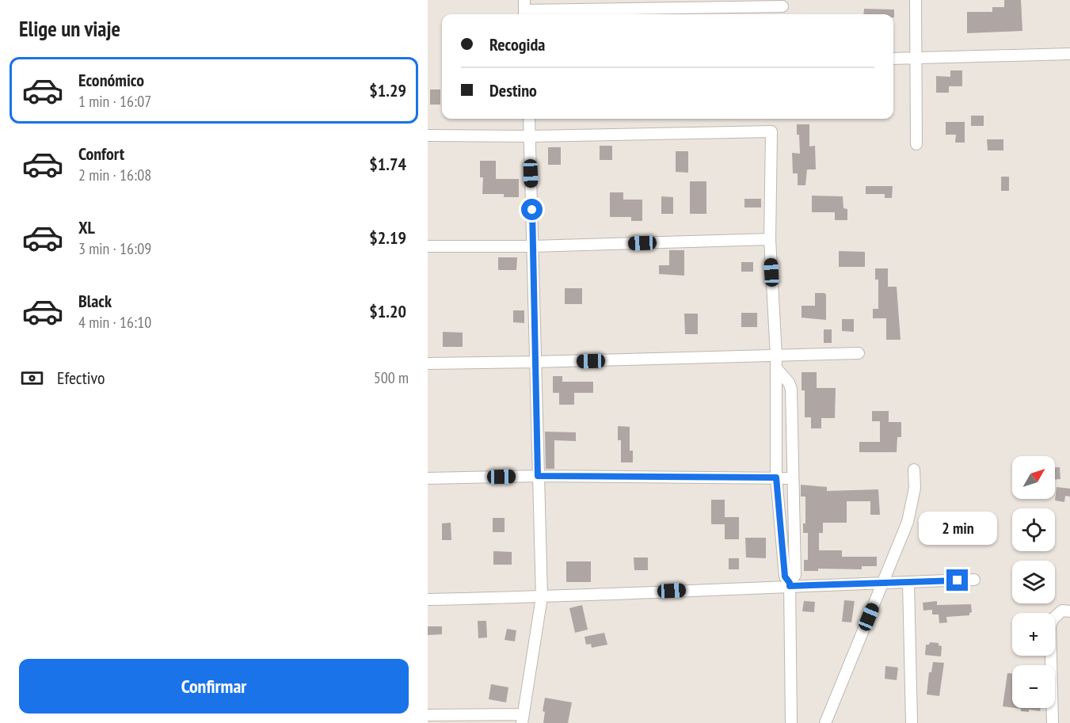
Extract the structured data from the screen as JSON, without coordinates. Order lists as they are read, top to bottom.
{
  "north": "top right",
  "page": {
    "heading": "Elige un viaje",
    "banner": ["Recogida", "Destino"],
    "list": [
      {
        "name": "Económico",
        "note": "1 min · 16:07",
        "value": "$1.29"
      },
      {
        "name": "Confort",
        "note": "2 min · 16:08",
        "value": "$1.74"
      },
      {
        "name": "XL",
        "note": "3 min · 16:09",
        "value": "$2.19"
      },
      {
        "name": "Black",
        "note": "4 min · 16:10",
        "value": "$1.20"
      }
    ],
    "pay": ["Efectivo", "500 m"],
    "map_buttons": ["+", "−"],
    "bubble": "2 min",
    "buttons": "Confirmar"
  }
}
